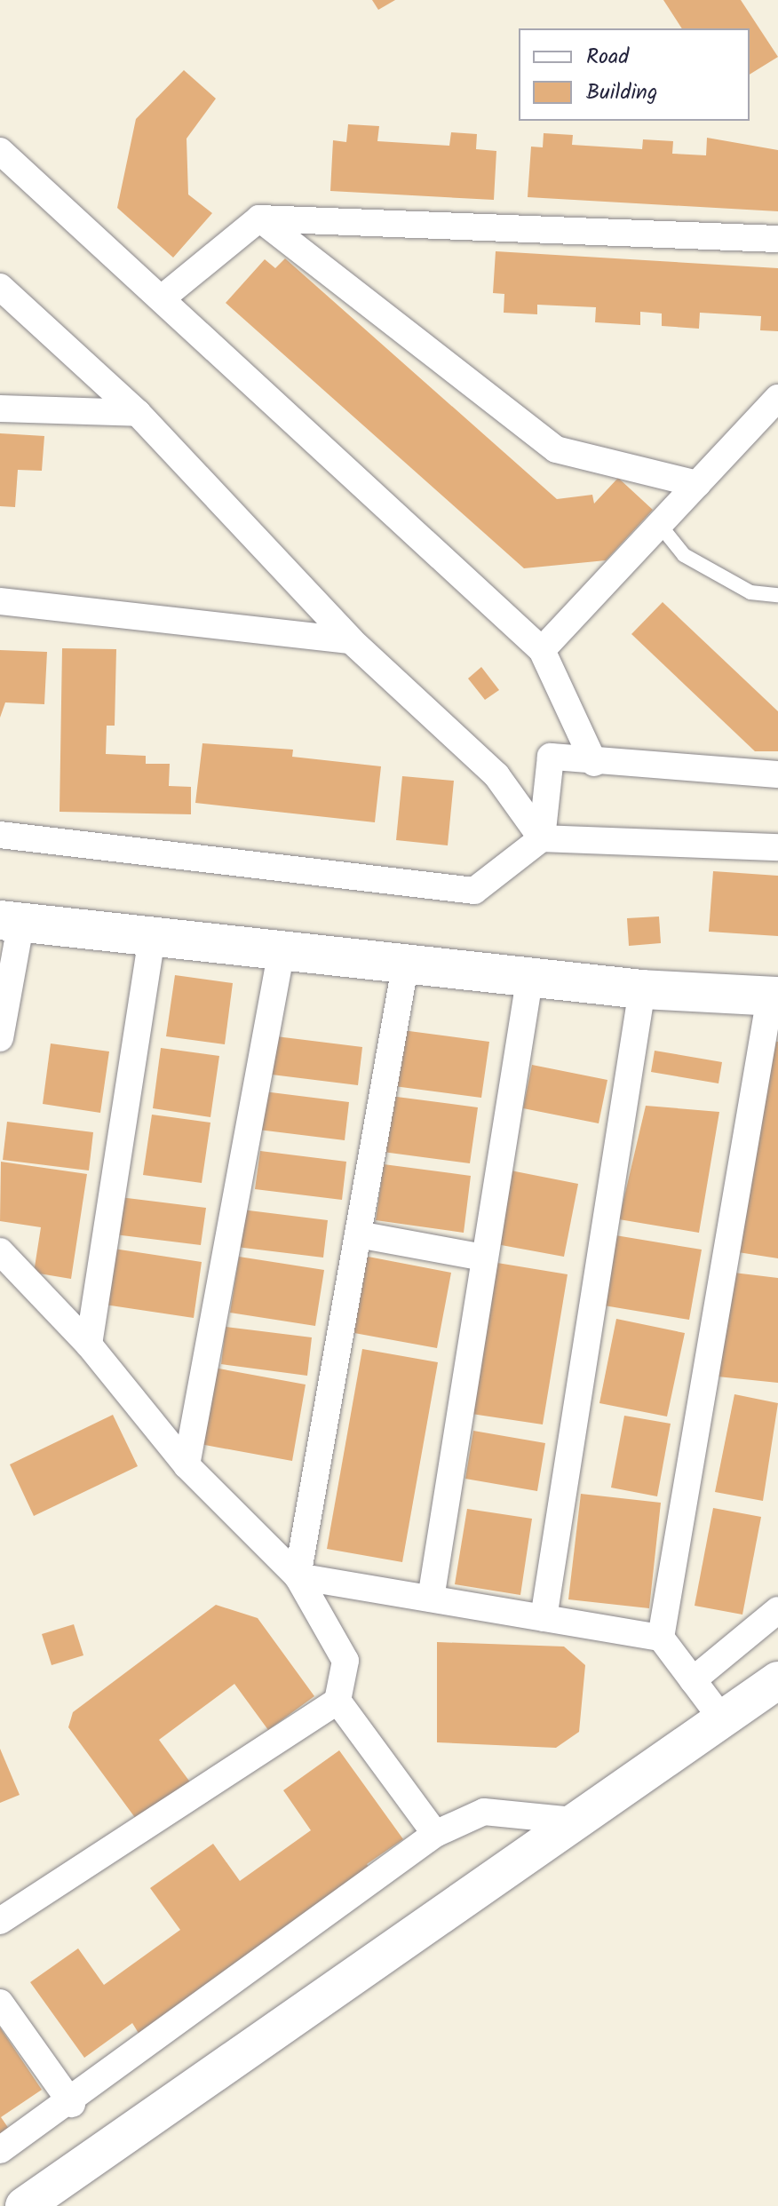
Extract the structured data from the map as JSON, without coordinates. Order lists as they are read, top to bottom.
{
  "legend": ["Road", "Building"]
}
